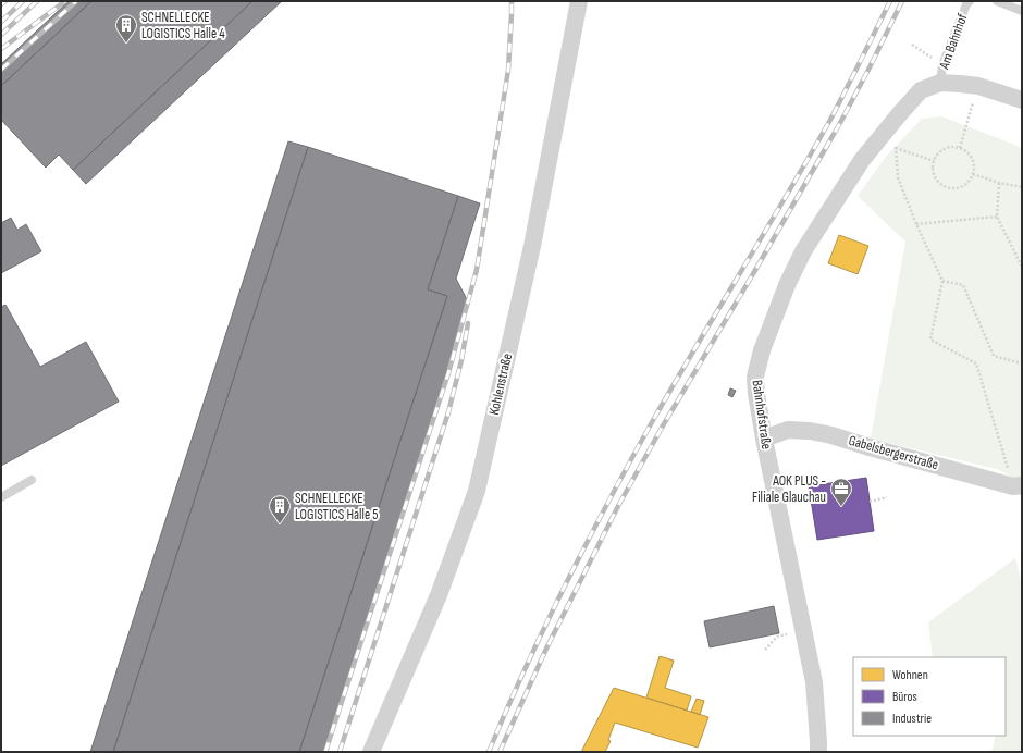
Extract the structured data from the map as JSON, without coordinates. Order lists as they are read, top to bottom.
{
  "streets": {
    "street": ["Kohlenstraße", "Bahnhofstraße", "Gabelsbergerstraße"],
    "lane": ["Am Bahnhof"]
  },
  "crossings": [
    ["Am Bahnhof", "Bahnhofstraße"],
    ["Bahnhofstraße", "Gabelsbergerstraße"]
  ],
  "places": {
    "building": ["SCHNELLECKE LOGISTICS Halle 4", "SCHNELLECKE LOGISTICS Halle 5"],
    "office": ["AOK PLUS - Filiale Glauchau"]
  },
  "legend": ["Wohnen", "Büros", "Industrie"]
}
